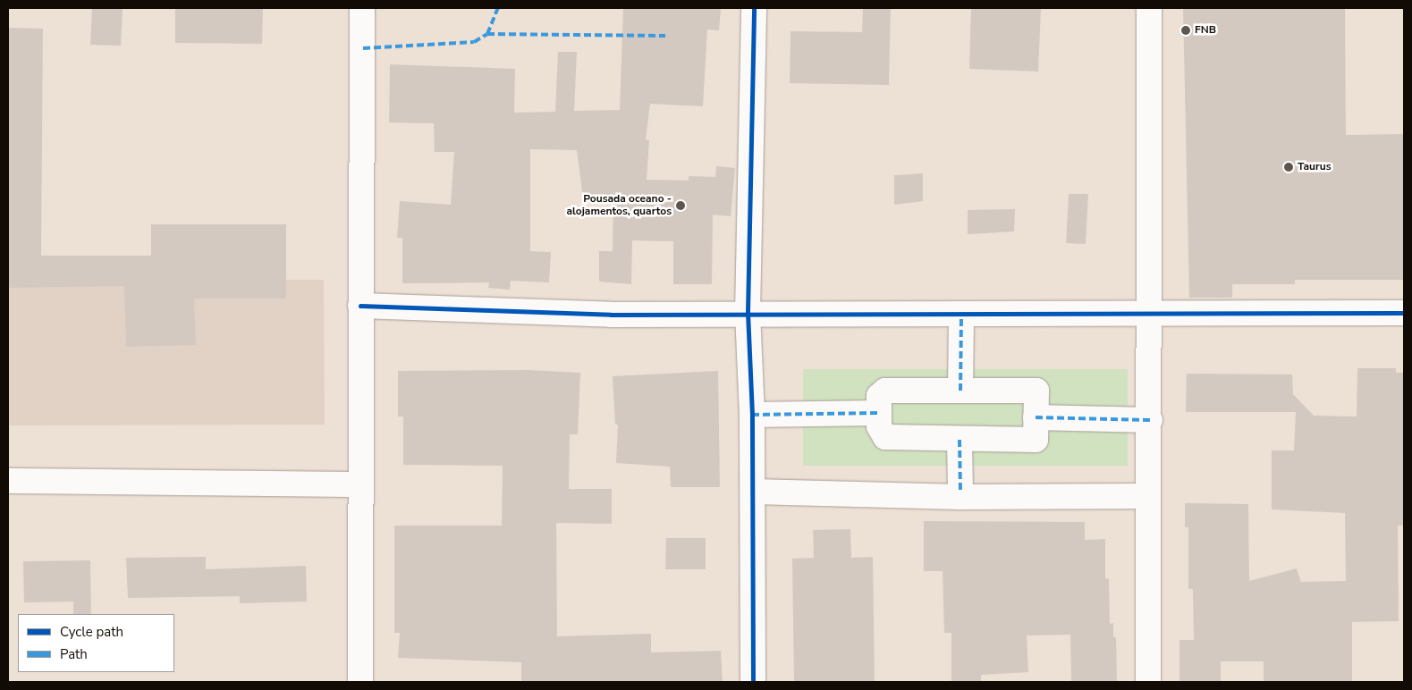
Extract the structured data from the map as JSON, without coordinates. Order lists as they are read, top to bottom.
{
  "places": ["FNB", "Taurus", "Pousada oceano - alojamentos, quartos"],
  "legend": ["Cycle path", "Path"]
}
